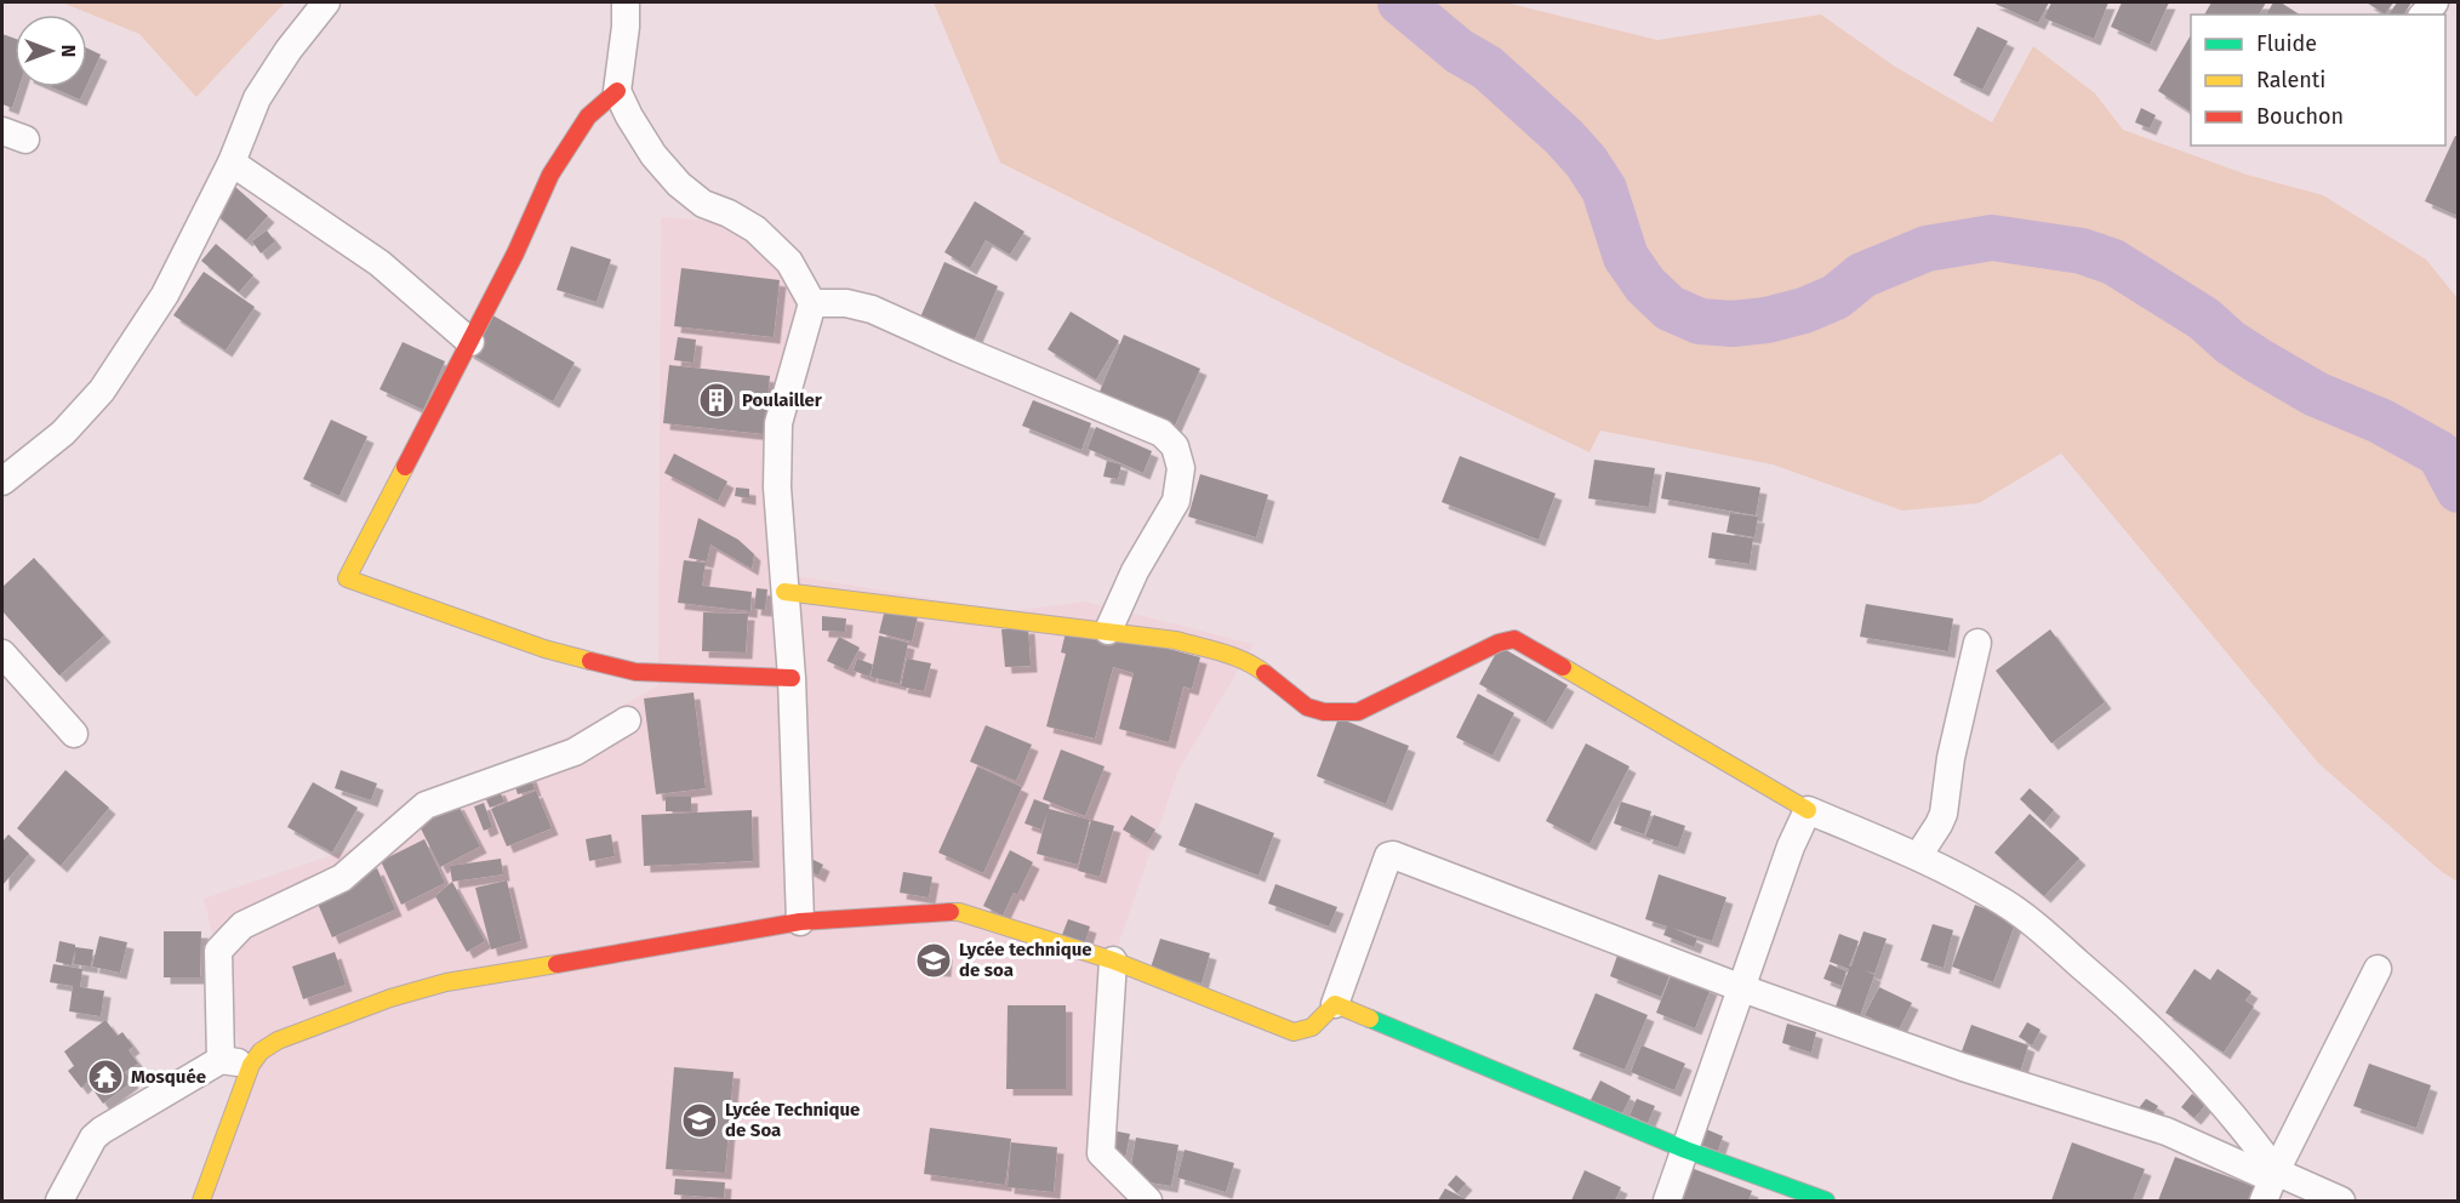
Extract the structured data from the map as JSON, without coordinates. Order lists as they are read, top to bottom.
{
  "places": {
    "building": ["Poulailler"],
    "school or university": ["Lycée technique de soa", "Lycée Technique de Soa"],
    "temple": ["Mosquée"]
  },
  "legend": ["Fluide", "Ralenti", "Bouchon"],
  "north": "right"
}
